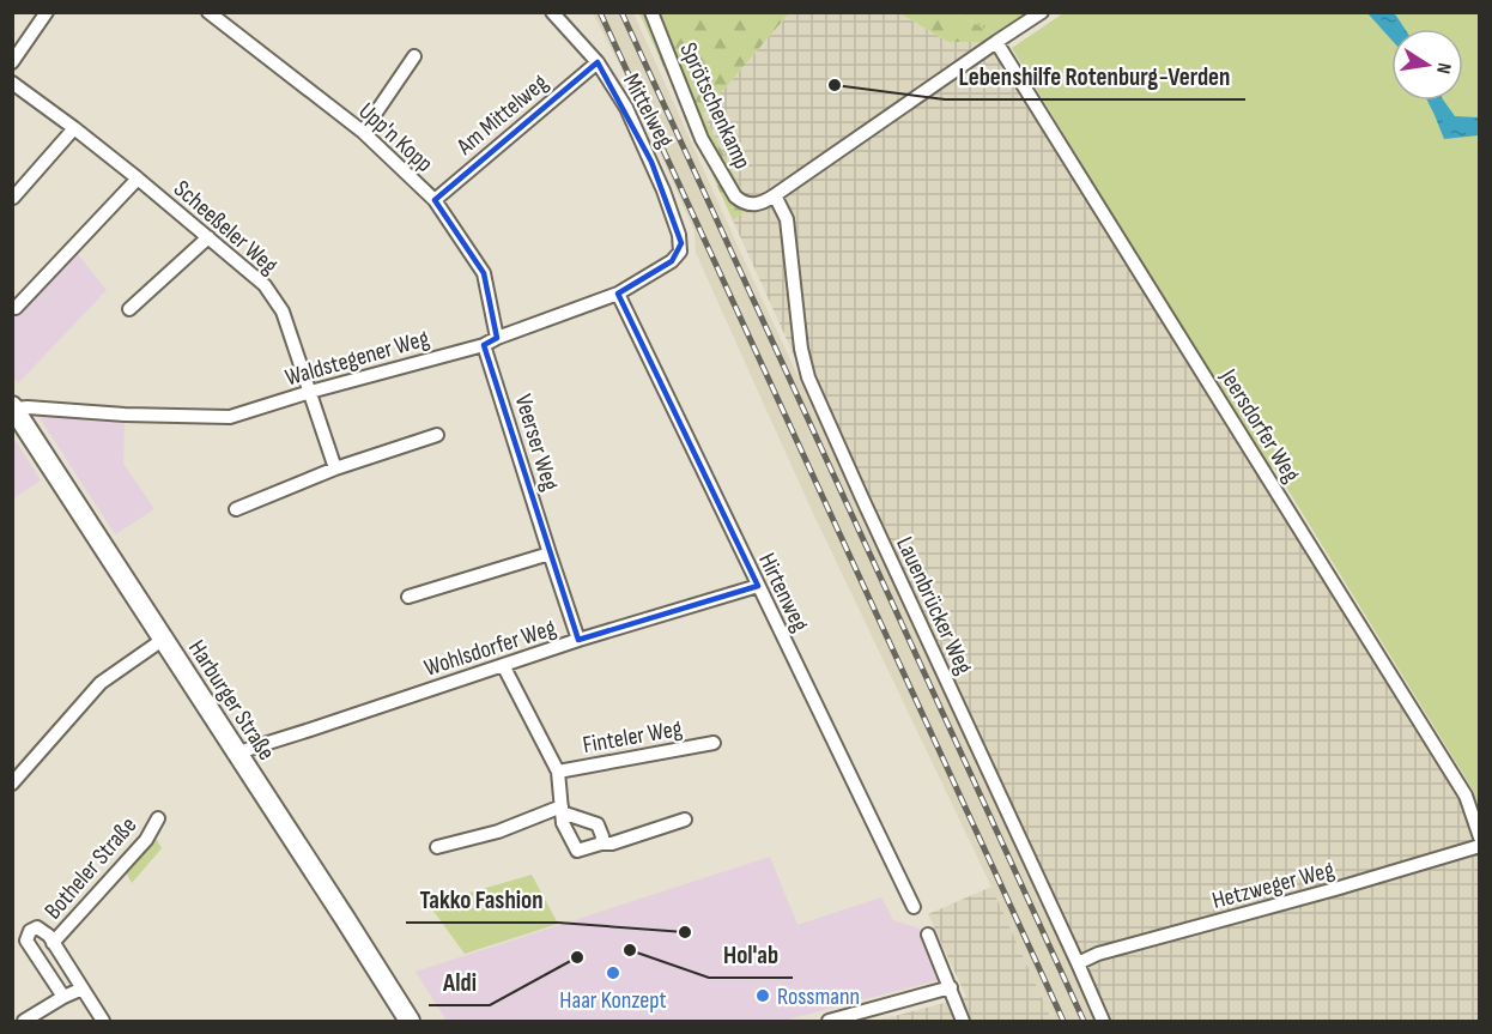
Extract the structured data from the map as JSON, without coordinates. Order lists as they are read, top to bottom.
{
  "streets": {
    "main road": ["Harburger Straße"],
    "street": [
      "Sprötschenkamp",
      "Mittelweg",
      "Am Mittelweg",
      "Upp'n Kopp",
      "Scheeßeler Weg",
      "Waldstegener Weg",
      "Jeersdorfer Weg",
      "Veerser Weg",
      "Hirtenweg",
      "Lauenbrücker Weg",
      "Wohlsdorfer Weg",
      "Finteler Weg",
      "Botheler Straße",
      "Hetzweger Weg"
    ]
  },
  "crossings": [
    ["Sprötschenkamp", "Lauenbrücker Weg"],
    ["Mittelweg", "Am Mittelweg"],
    ["Mittelweg", "Waldstegener Weg"],
    ["Am Mittelweg", "Upp'n Kopp"],
    ["Upp'n Kopp", "Waldstegener Weg"],
    ["Scheeßeler Weg", "Waldstegener Weg"],
    ["Waldstegener Weg", "Veerser Weg"],
    ["Waldstegener Weg", "Hirtenweg"],
    ["Waldstegener Weg", "Harburger Straße"],
    ["Veerser Weg", "Wohlsdorfer Weg"],
    ["Hirtenweg", "Wohlsdorfer Weg"],
    ["Lauenbrücker Weg", "Hetzweger Weg"],
    ["Wohlsdorfer Weg", "Harburger Straße"],
    ["Wohlsdorfer Weg", "Finteler Weg"]
  ],
  "places": [
    "Lebenshilfe Rotenburg-Verden",
    "Takko Fashion",
    "Hol'ab",
    "Aldi",
    "Haar Konzept",
    "Rossmann"
  ],
  "north": "right"
}
